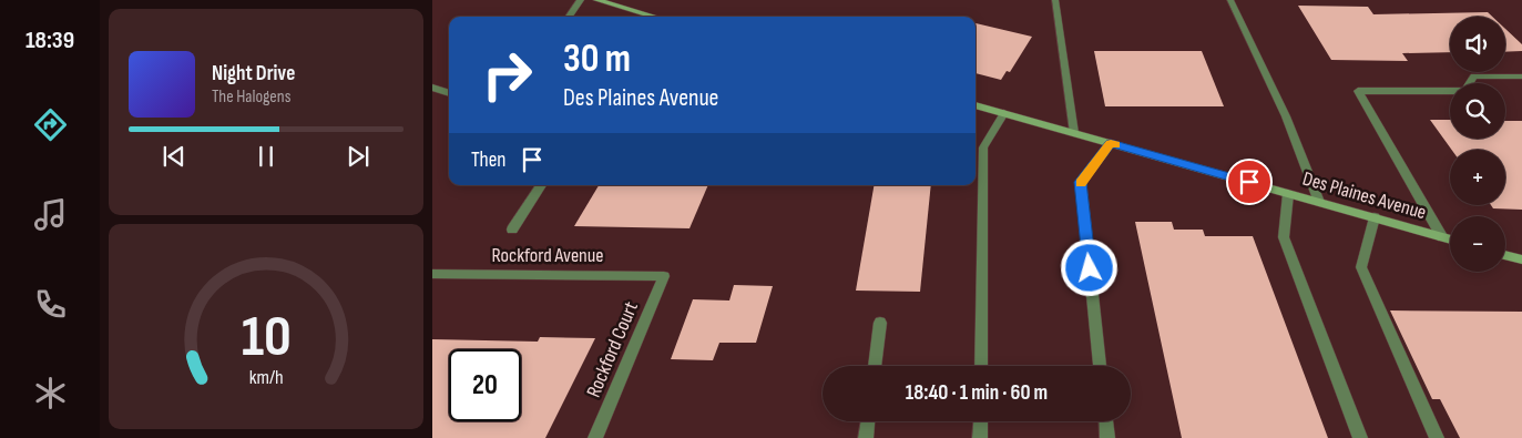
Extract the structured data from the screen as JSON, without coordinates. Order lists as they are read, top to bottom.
{
  "streets": {
    "street": ["Des Plaines Avenue", "Rockford Avenue", "Rockford Court"]
  },
  "crossings": [
    ["Rockford Avenue", "Rockford Court"]
  ],
  "page": {
    "tabs": "18:39",
    "map_buttons": ["+", "−"],
    "turn": ["30 m", "Des Plaines Avenue"],
    "song": ["Night Drive", "The Halogens"],
    "then": "Then",
    "limit": "20",
    "trip": "18:40 · 1 min · 60 m",
    "gauge": ["10", "km/h"]
  }
}
